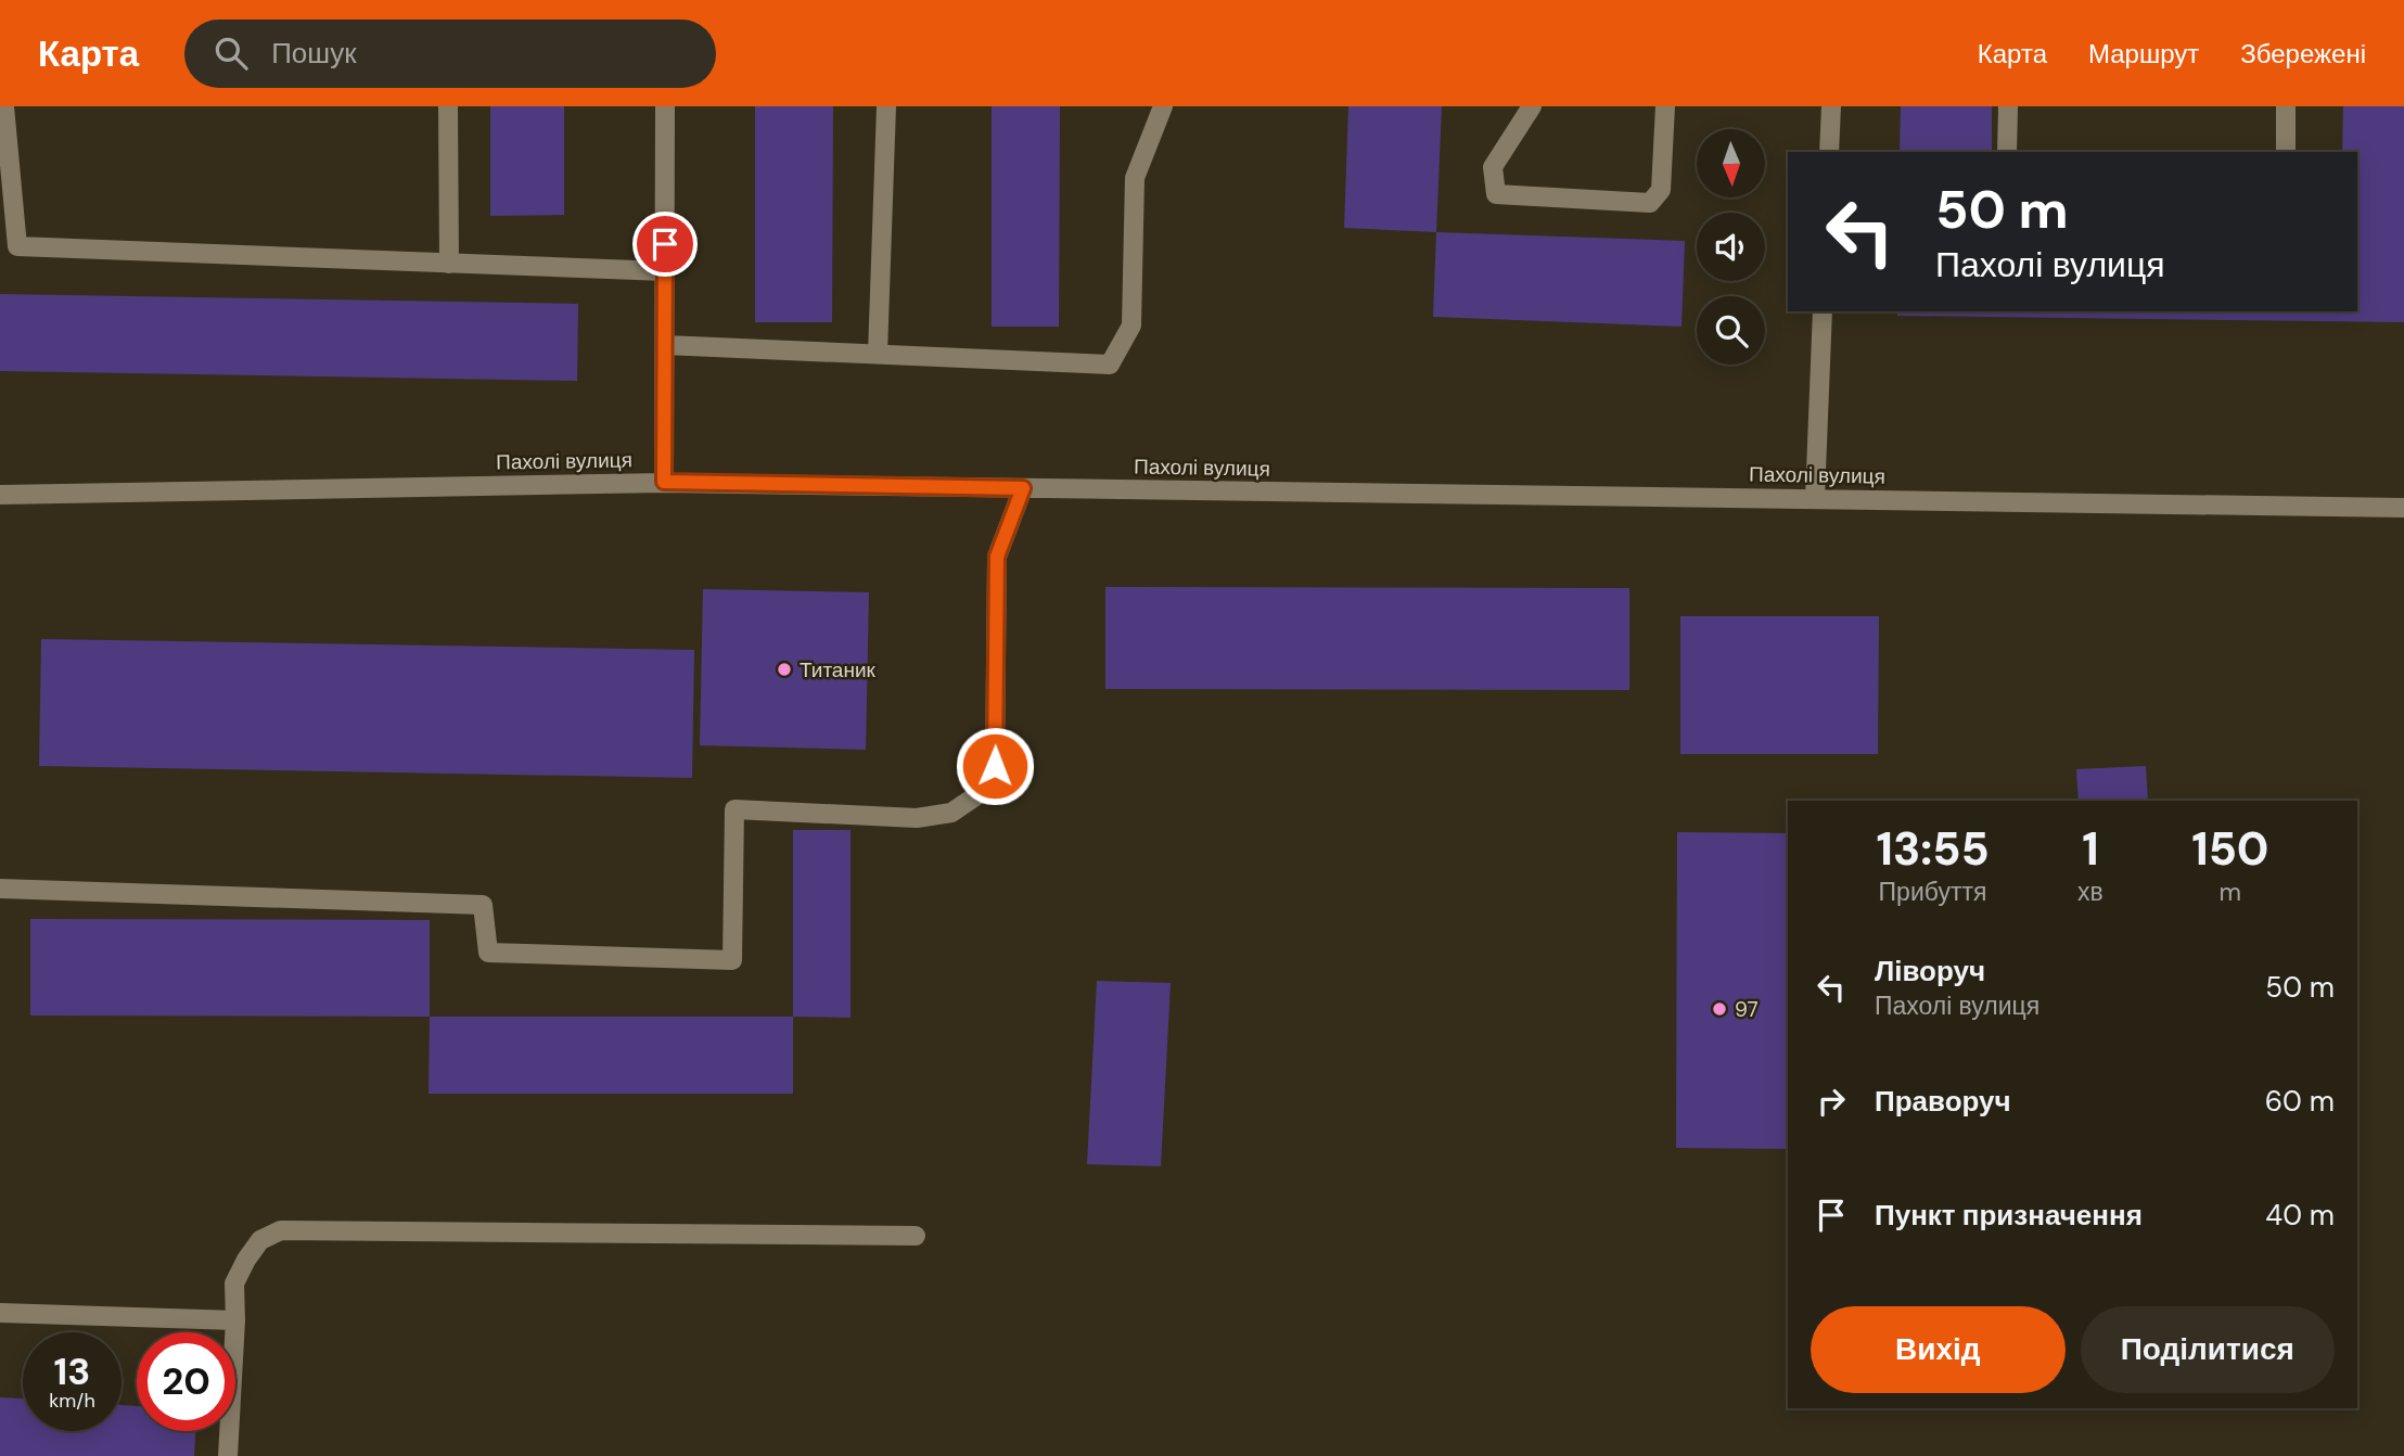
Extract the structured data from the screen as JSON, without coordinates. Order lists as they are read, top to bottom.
{
  "streets": {
    "street": ["Пахолі вулиця"]
  },
  "places": ["Титаник", "97"],
  "north": "bottom",
  "page": {
    "header": "Карта",
    "search": "Пошук",
    "nav": ["Карта", "Маршрут", "Збережені"],
    "turn": ["50 m", "Пахолі вулиця"],
    "eta": [
      "13:55",
      "Прибуття",
      "1",
      "хв",
      "150",
      "m"
    ],
    "list": [
      {
        "name": "Ліворуч",
        "note": "Пахолі вулиця",
        "value": "50 m"
      },
      {
        "name": "Праворуч",
        "value": "60 m"
      },
      {
        "name": "Пункт призначення",
        "value": "40 m"
      }
    ],
    "buttons": ["Вихід", "Поділитися"],
    "speed": "13 km/h",
    "limit": "20"
  }
}
